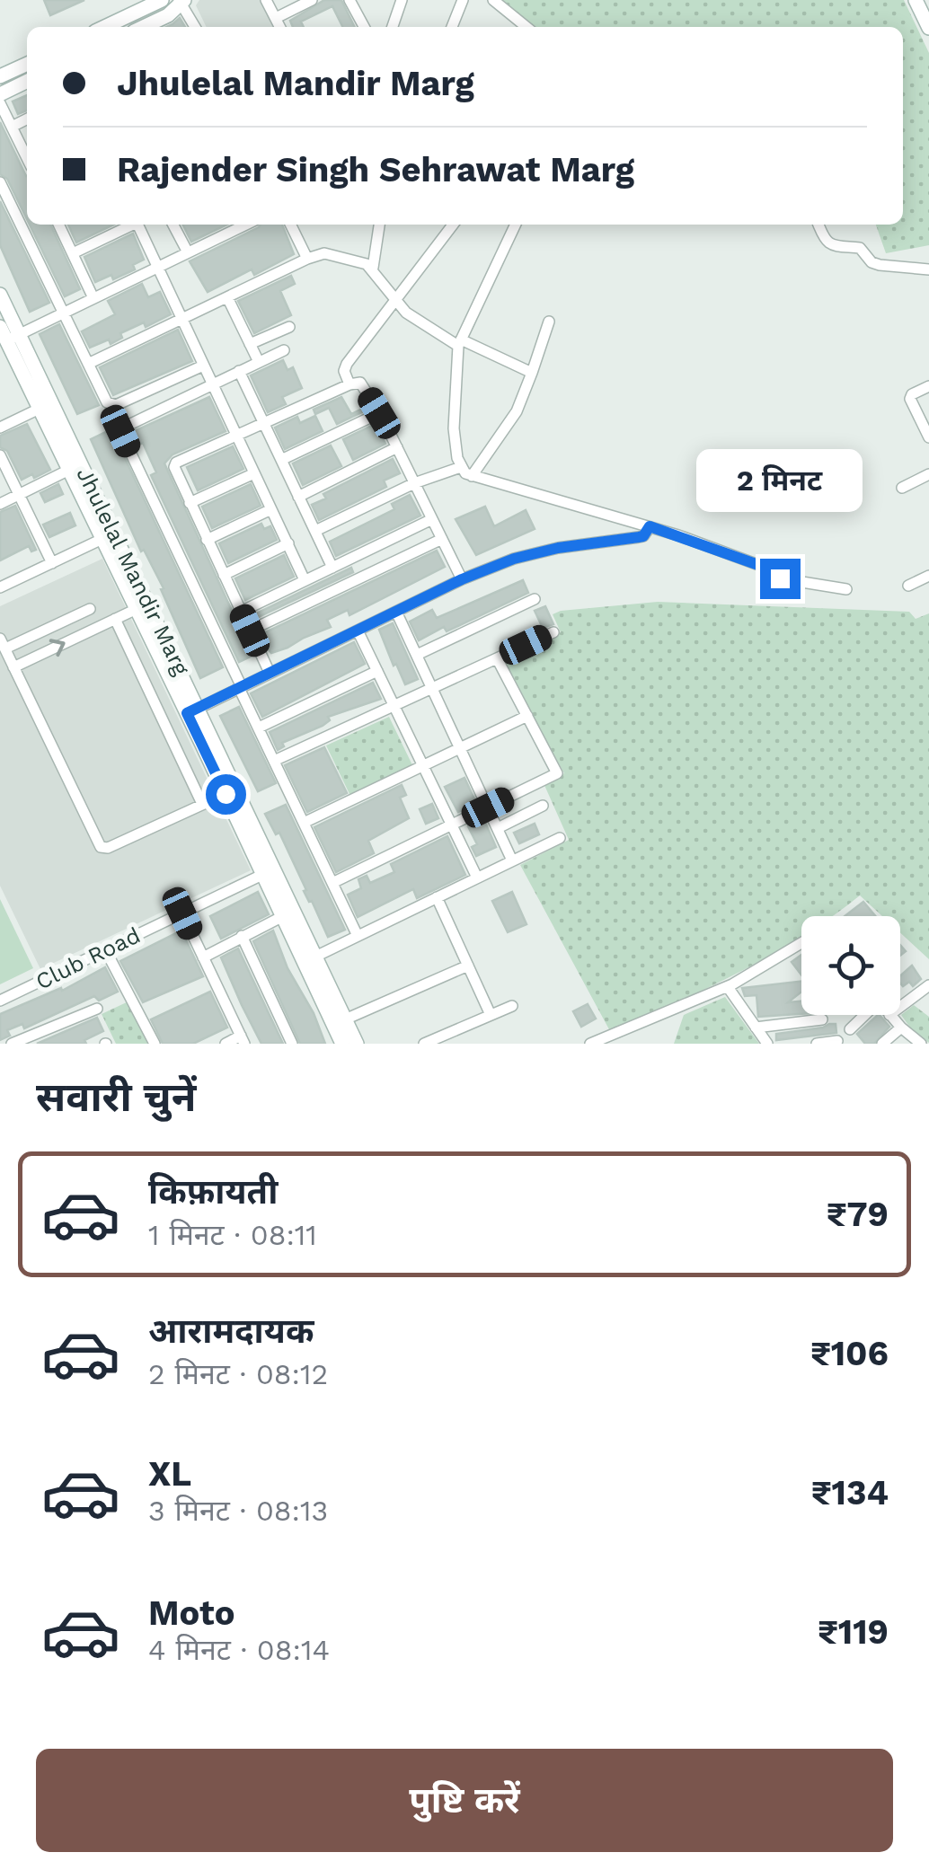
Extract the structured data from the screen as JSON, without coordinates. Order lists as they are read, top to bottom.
{
  "streets": {
    "street": ["Jhulelal Mandir Marg", "Club Road"]
  },
  "crossings": [
    ["Jhulelal Mandir Marg", "Club Road"]
  ],
  "page": {
    "banner": ["Jhulelal Mandir Marg", "Rajender Singh Sehrawat Marg"],
    "bubble": "2 मिनट",
    "heading": "सवारी चुनें",
    "list": [
      {
        "name": "किफ़ायती",
        "note": "1 मिनट · 08:11",
        "value": "₹79"
      },
      {
        "name": "आरामदायक",
        "note": "2 मिनट · 08:12",
        "value": "₹106"
      },
      {
        "name": "XL",
        "note": "3 मिनट · 08:13",
        "value": "₹134"
      },
      {
        "name": "Moto",
        "note": "4 मिनट · 08:14",
        "value": "₹119"
      }
    ],
    "buttons": "पुष्टि करें"
  }
}
